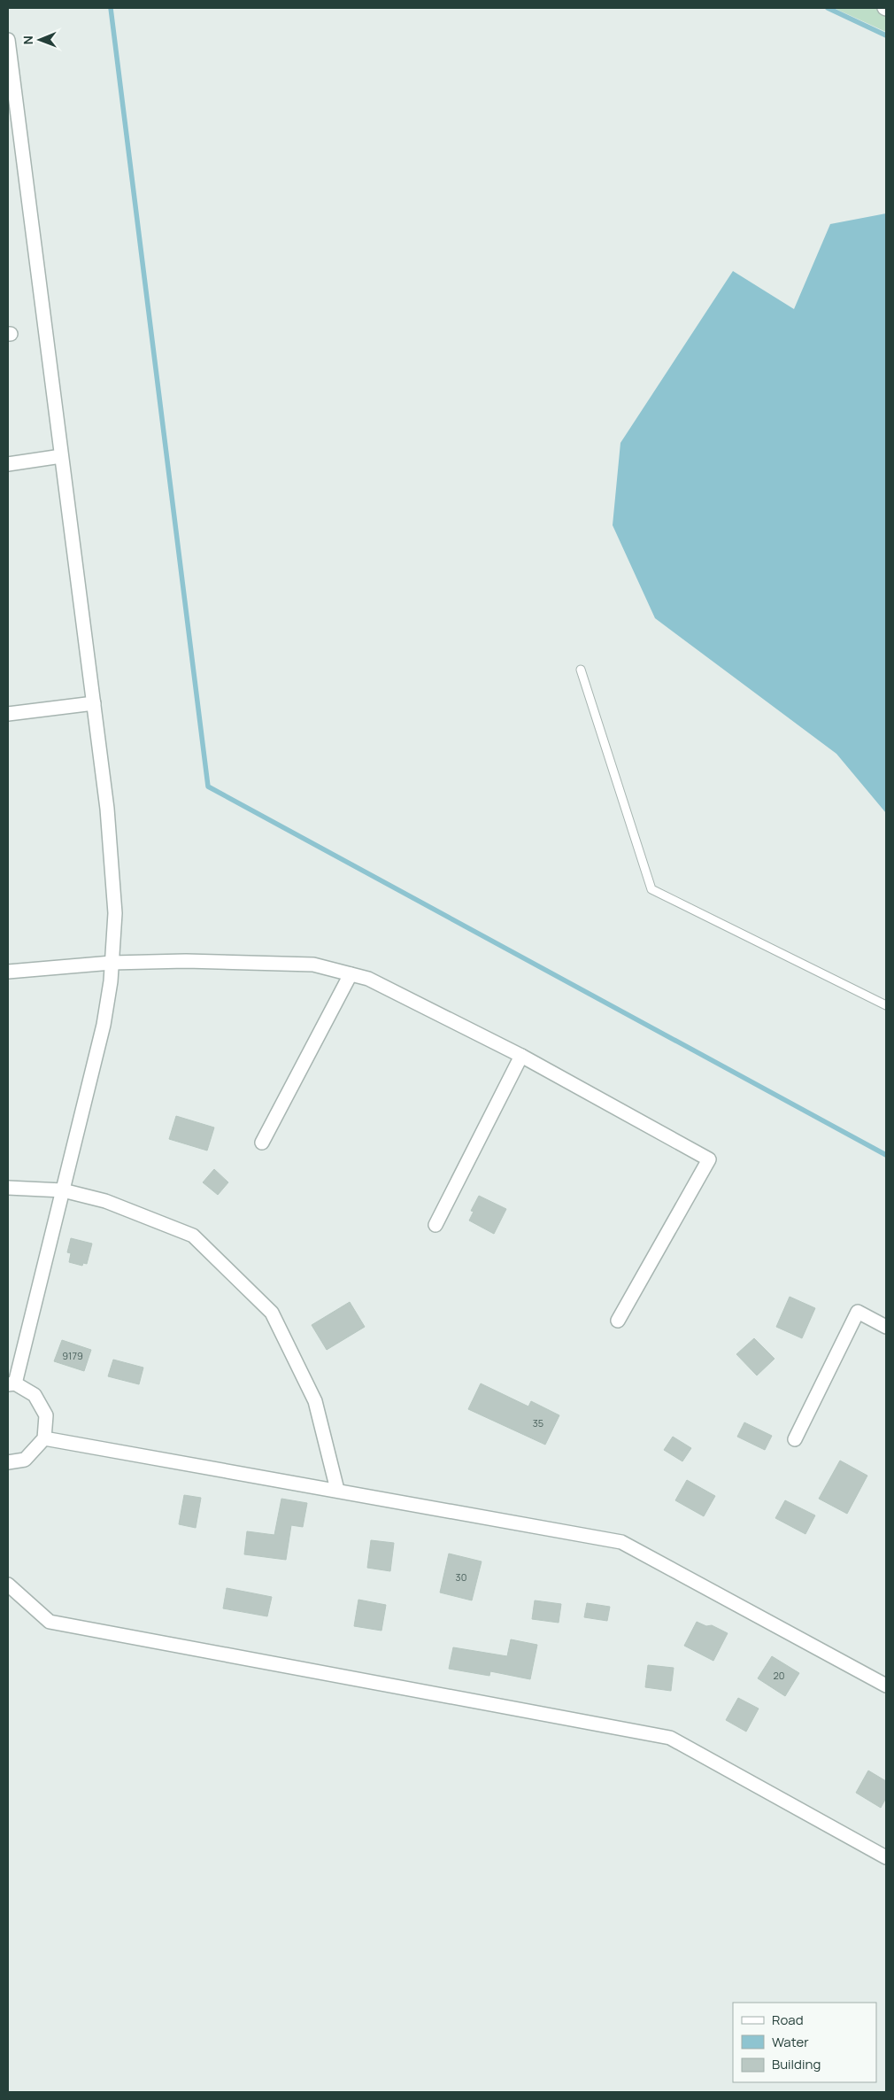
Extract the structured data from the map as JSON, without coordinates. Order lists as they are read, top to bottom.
{
  "house_numbers": [
    "9179",
    "35",
    "30",
    "20"
  ],
  "legend": ["Road", "Water", "Building"],
  "north": "left"
}
